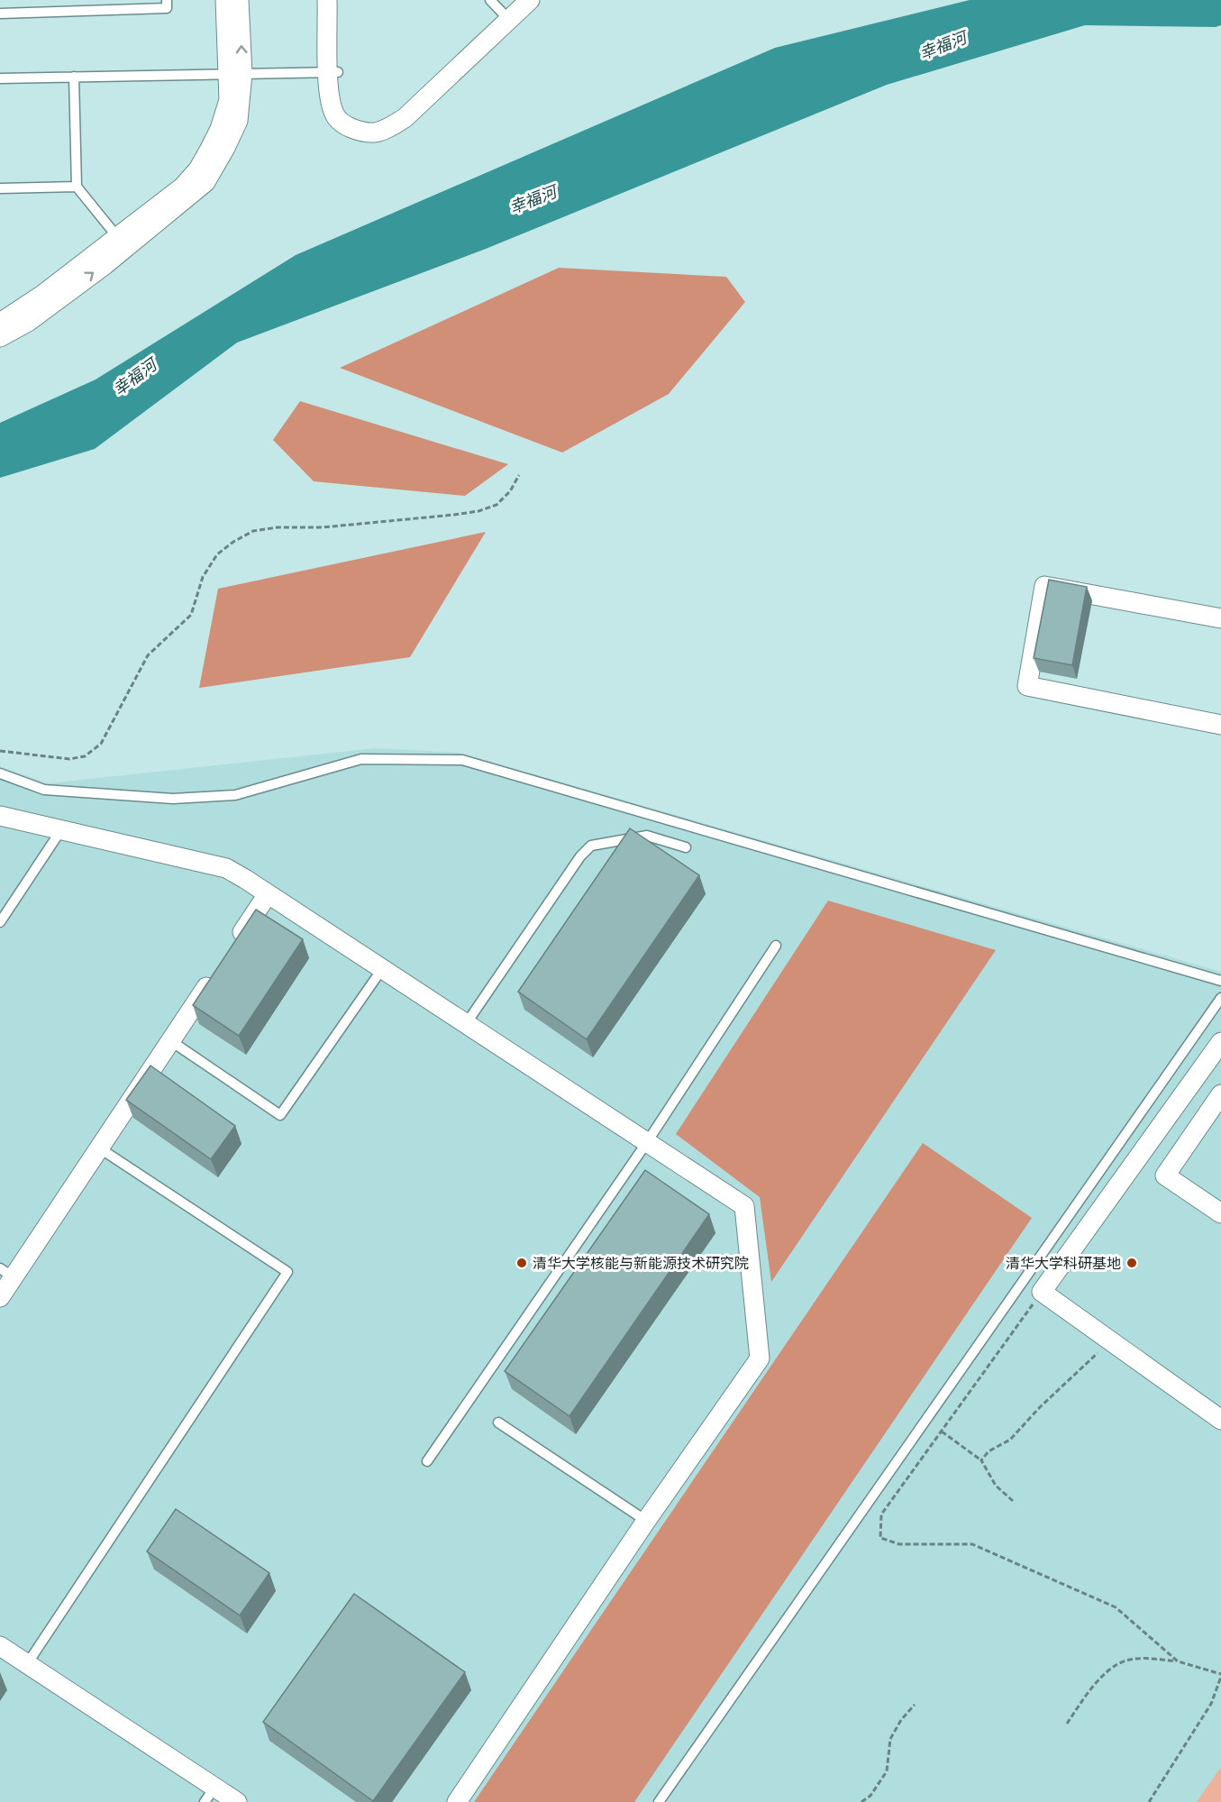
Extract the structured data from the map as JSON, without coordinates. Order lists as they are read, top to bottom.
{
  "water": ["幸福河"],
  "places": ["清华大学核能与新能源技术研究院", "清华大学科研基地"]
}
